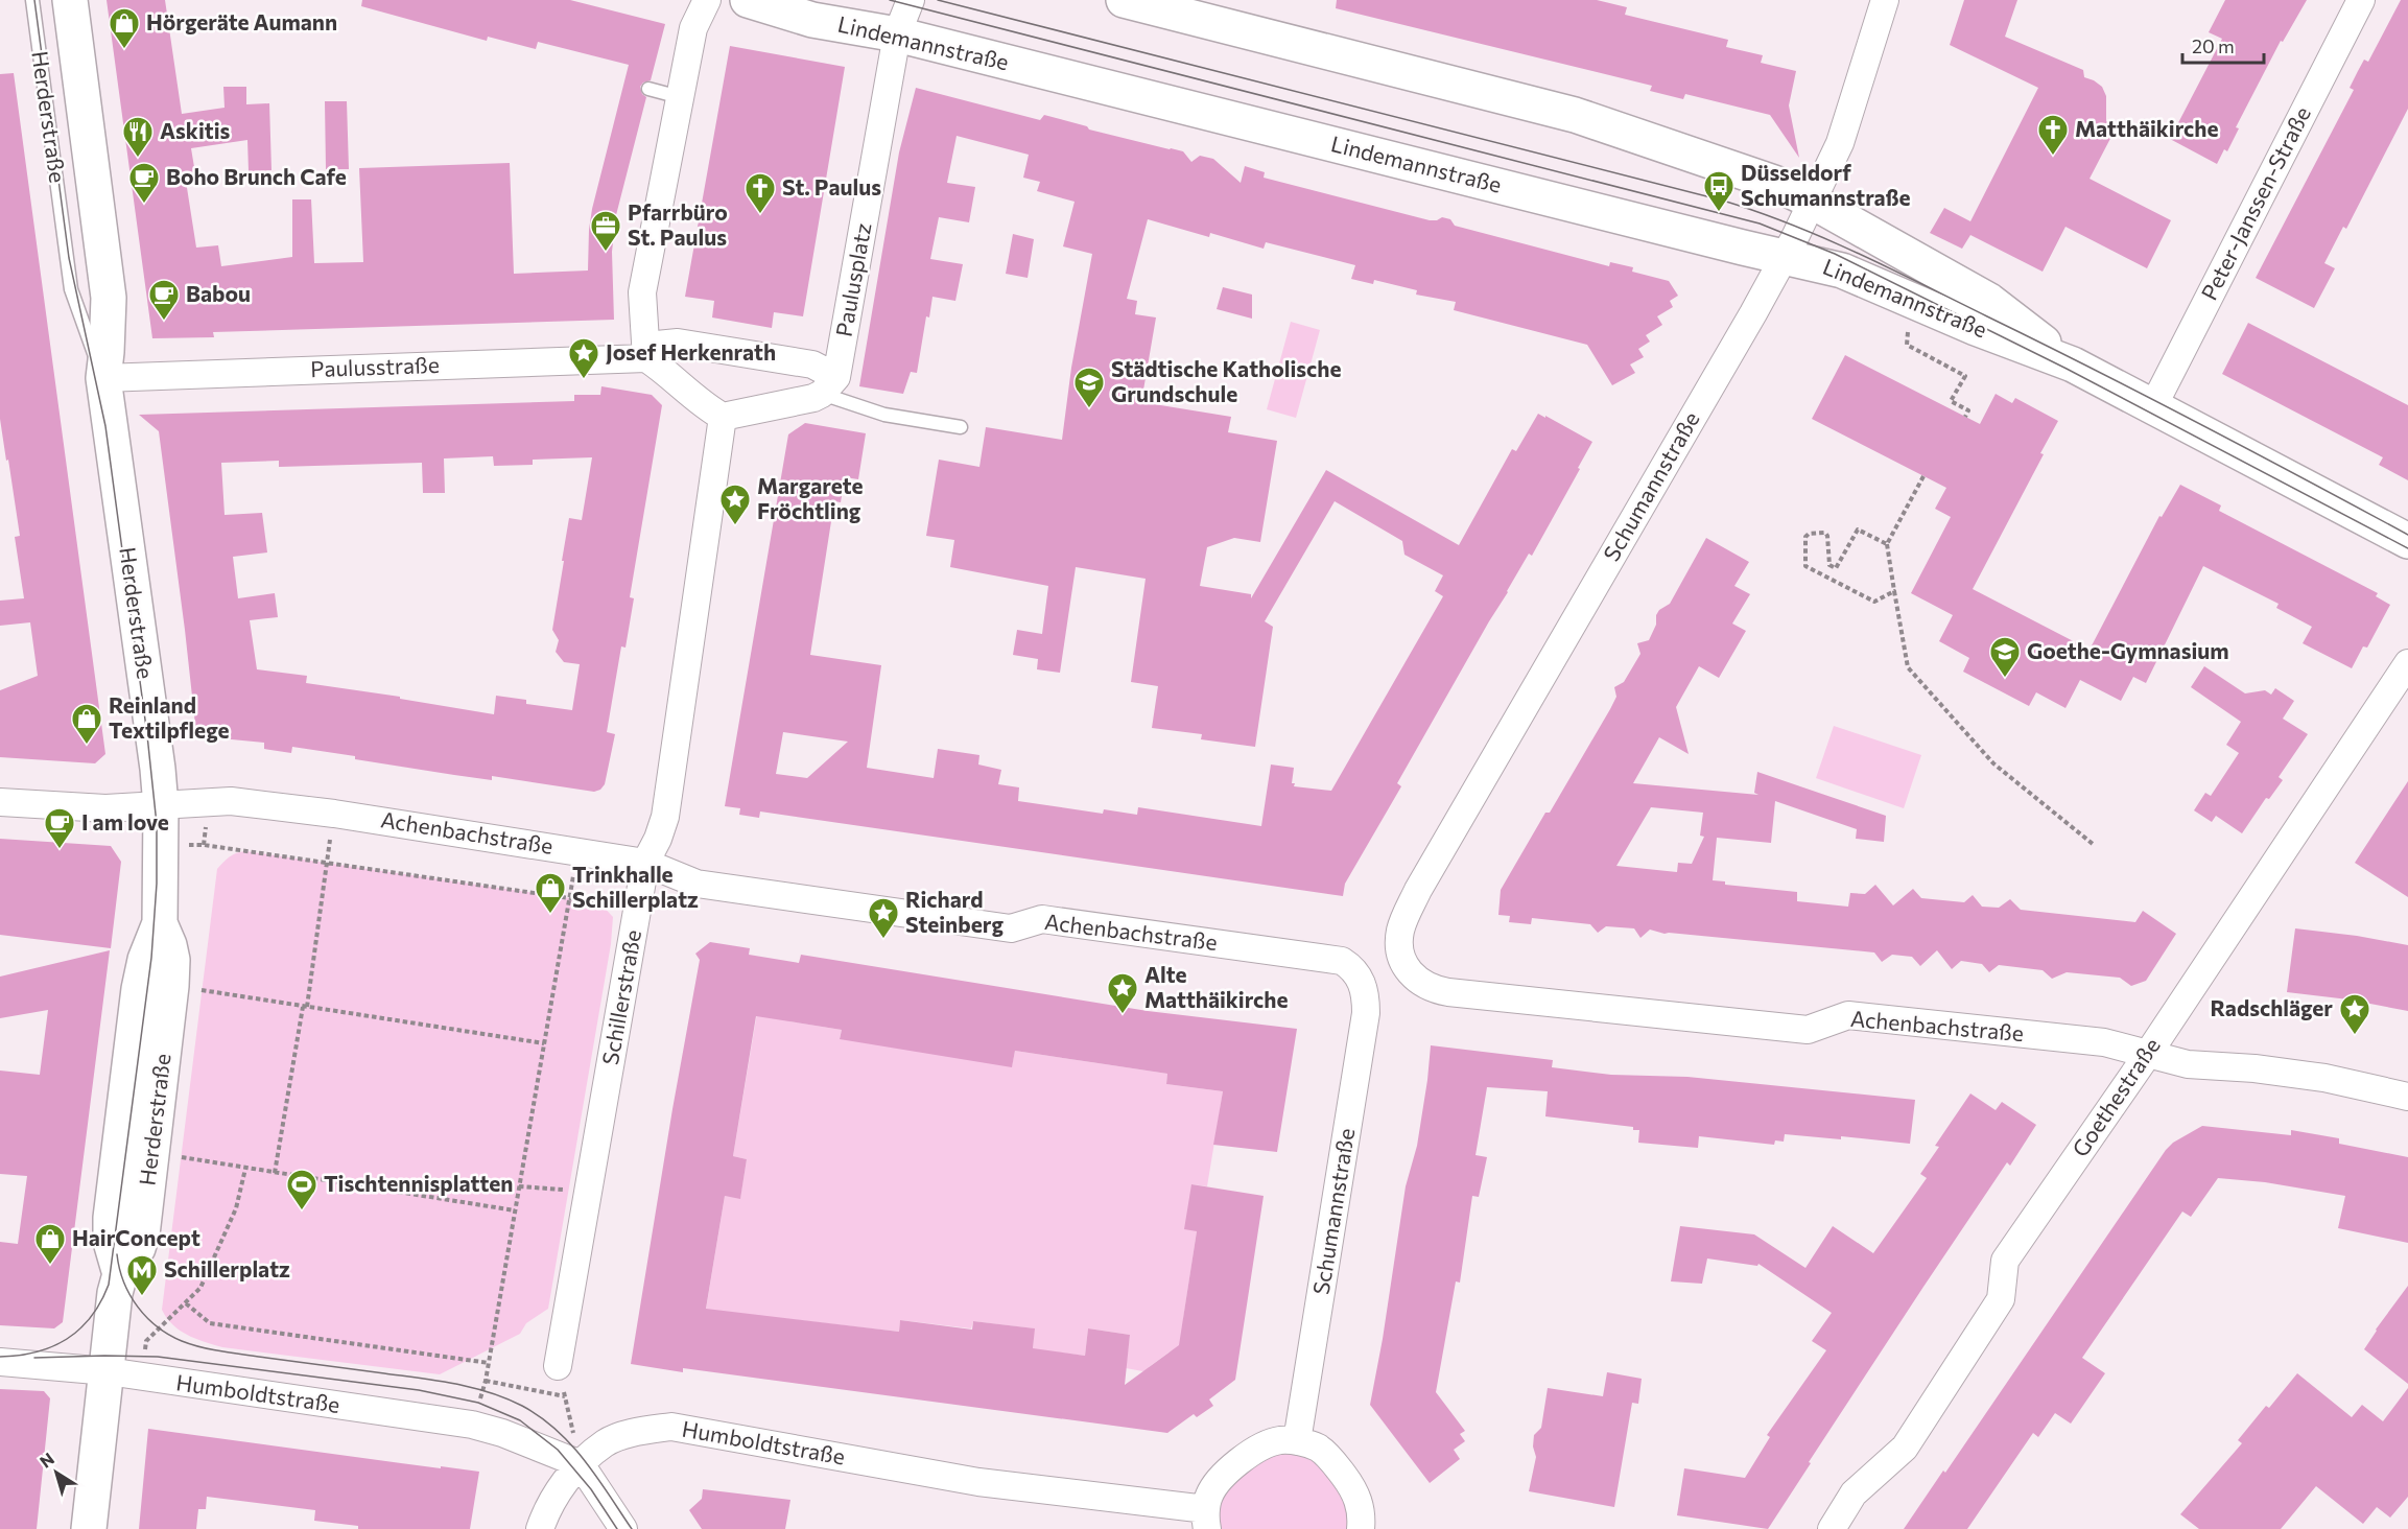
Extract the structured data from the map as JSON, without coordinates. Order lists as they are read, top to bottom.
{
  "streets": {
    "main road": ["Lindemannstraße", "Herderstraße"],
    "street": [
      "Peter-Janssen-Straße",
      "Paulusplatz",
      "Paulusstraße",
      "Schumannstraße",
      "Achenbachstraße",
      "Schillerstraße",
      "Goethestraße",
      "Humboldtstraße"
    ]
  },
  "crossings": [
    ["Lindemannstraße", "Peter-Janssen-Straße"],
    ["Lindemannstraße", "Paulusplatz"],
    ["Lindemannstraße", "Schumannstraße"],
    ["Herderstraße", "Paulusstraße"],
    ["Herderstraße", "Achenbachstraße"],
    ["Herderstraße", "Humboldtstraße"],
    ["Schumannstraße", "Achenbachstraße"],
    ["Schumannstraße", "Humboldtstraße"],
    ["Achenbachstraße", "Schillerstraße"],
    ["Achenbachstraße", "Goethestraße"]
  ],
  "places": {
    "shop": [
      "Hörgeräte Aumann",
      "Reinland Textilpflege",
      "Trinkhalle Schillerplatz",
      "HairConcept"
    ],
    "church": ["Matthäikirche", "St. Paulus"],
    "restaurant": ["Askitis"],
    "cafe": ["Boho Brunch Cafe", "Babou", "I am love"],
    "bus stop": ["Düsseldorf Schumannstraße"],
    "office": ["Pfarrbüro St. Paulus"],
    "place": [
      "Josef Herkenrath",
      "Margarete Fröchtling",
      "Richard Steinberg",
      "Alte Matthäikirche",
      "Radschläger"
    ],
    "school or university": ["Städtische Katholische Grundschule", "Goethe-Gymnasium"],
    "sports": ["Tischtennisplatten"],
    "metro station": ["Schillerplatz"]
  },
  "scale_bar": "20 m",
  "north": "top left"
}
